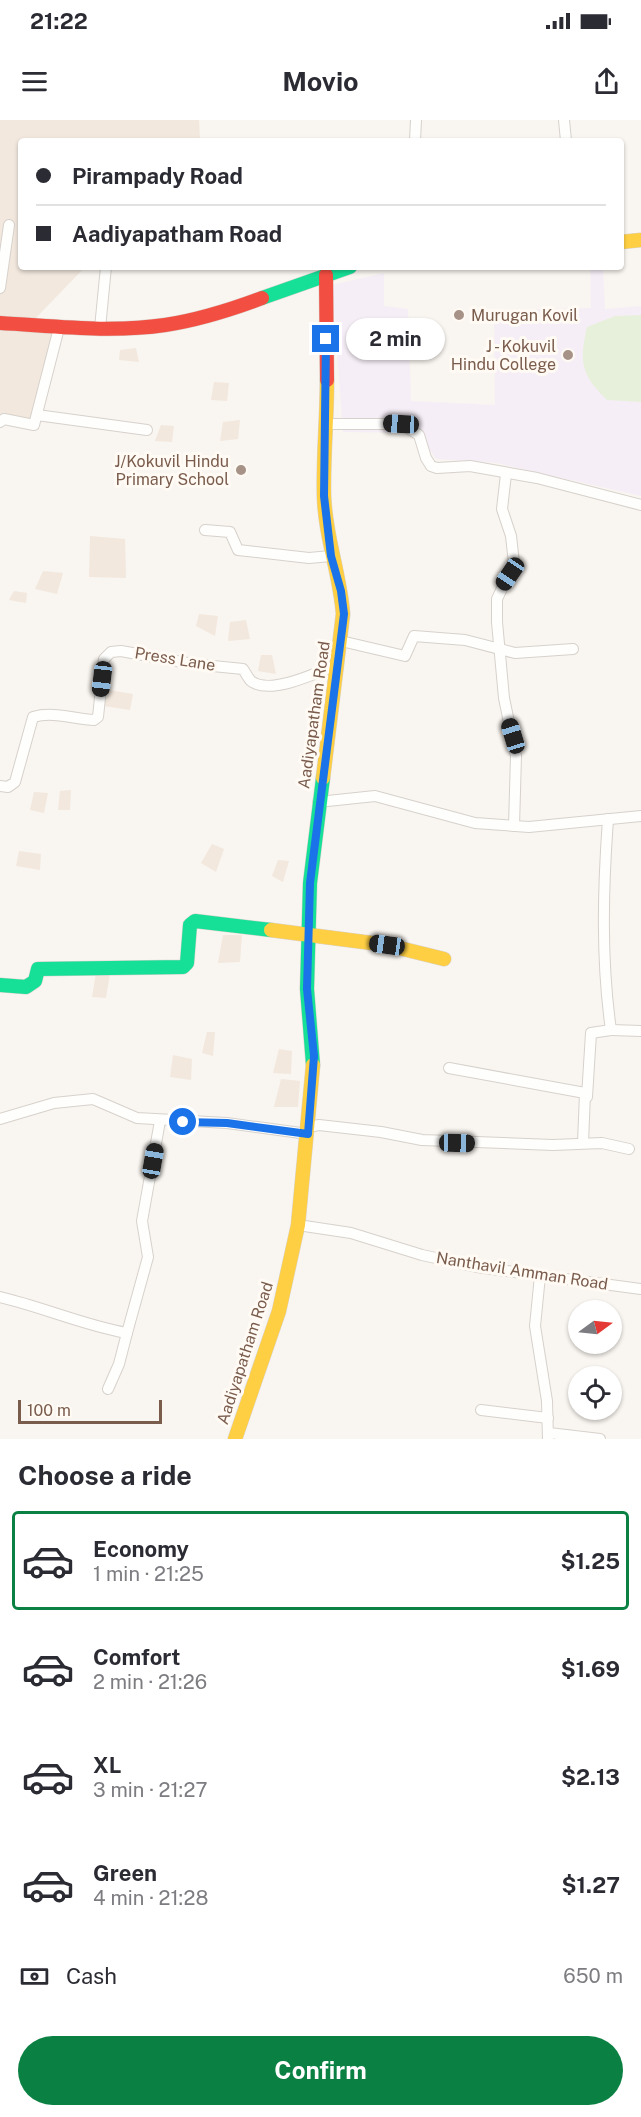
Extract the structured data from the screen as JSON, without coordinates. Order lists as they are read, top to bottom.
{
  "streets": {
    "street": ["Press Lane", "Aadiyapatham Road", "Nanthavil Amman Road"]
  },
  "crossings": [
    ["Press Lane", "Aadiyapatham Road"],
    ["Aadiyapatham Road", "Nanthavil Amman Road"]
  ],
  "places": ["Murugan Kovil", "J - Kokuvil Hindu College", "J/Kokuvil Hindu Primary School"],
  "scale_bar": "100 m",
  "north": "right",
  "page": {
    "status": "21:22",
    "header": "Movio",
    "banner": ["Pirampady Road", "Aadiyapatham Road"],
    "bubble": "2 min",
    "scale": "100 m",
    "heading": "Choose a ride",
    "list": [
      {
        "name": "Economy",
        "note": "1 min · 21:25",
        "value": "$1.25"
      },
      {
        "name": "Comfort",
        "note": "2 min · 21:26",
        "value": "$1.69"
      },
      {
        "name": "XL",
        "note": "3 min · 21:27",
        "value": "$2.13"
      },
      {
        "name": "Green",
        "note": "4 min · 21:28",
        "value": "$1.27"
      }
    ],
    "pay": ["Cash", "650 m"],
    "buttons": "Confirm"
  }
}
